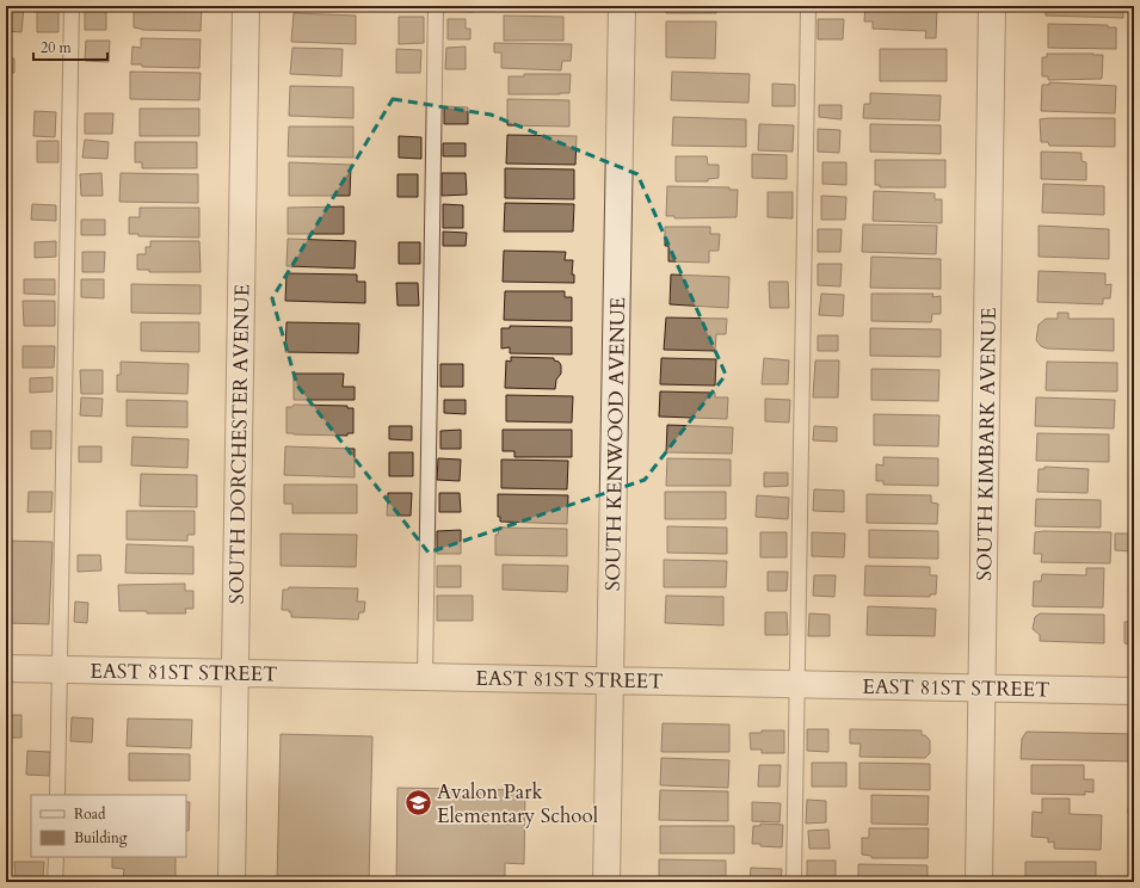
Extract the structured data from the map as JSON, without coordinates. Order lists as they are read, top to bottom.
{
  "streets": {
    "street": [
      "SOUTH DORCHESTER AVENUE",
      "SOUTH KENWOOD AVENUE",
      "SOUTH KIMBARK AVENUE",
      "EAST 81ST STREET"
    ]
  },
  "crossings": [
    ["SOUTH DORCHESTER AVENUE", "EAST 81ST STREET"],
    ["SOUTH KENWOOD AVENUE", "EAST 81ST STREET"],
    ["SOUTH KIMBARK AVENUE", "EAST 81ST STREET"]
  ],
  "places": {
    "school or university": ["Avalon Park Elementary School"]
  },
  "legend": ["Road", "Building"],
  "scale_bar": "20 m"
}
